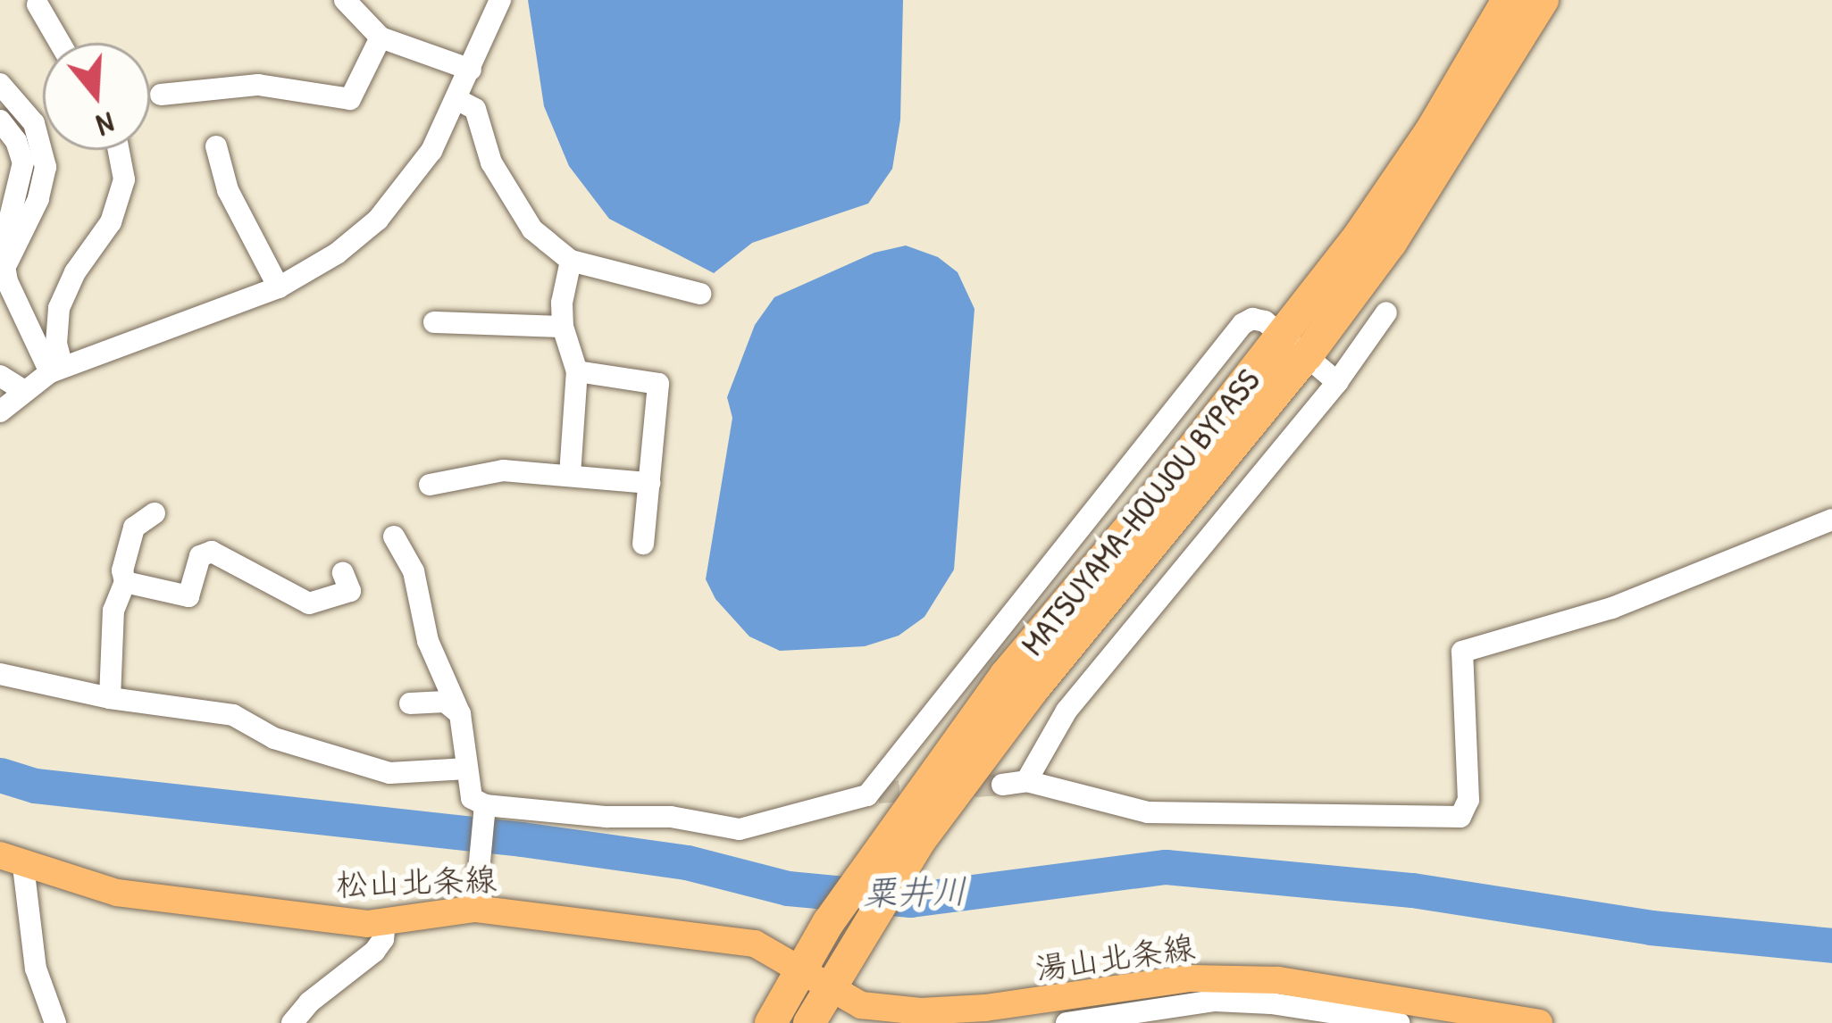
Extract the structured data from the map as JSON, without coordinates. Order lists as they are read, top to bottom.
{
  "streets": {
    "highway": ["MATSUYAMA-HOUJOU BYPASS"],
    "main road": ["松山北条線", "湯山北条線"]
  },
  "crossings": [
    ["MATSUYAMA-HOUJOU BYPASS", "松山北条線"],
    ["MATSUYAMA-HOUJOU BYPASS", "湯山北条線"],
    ["松山北条線", "湯山北条線"]
  ],
  "water": ["粟井川"],
  "north": "bottom"
}
